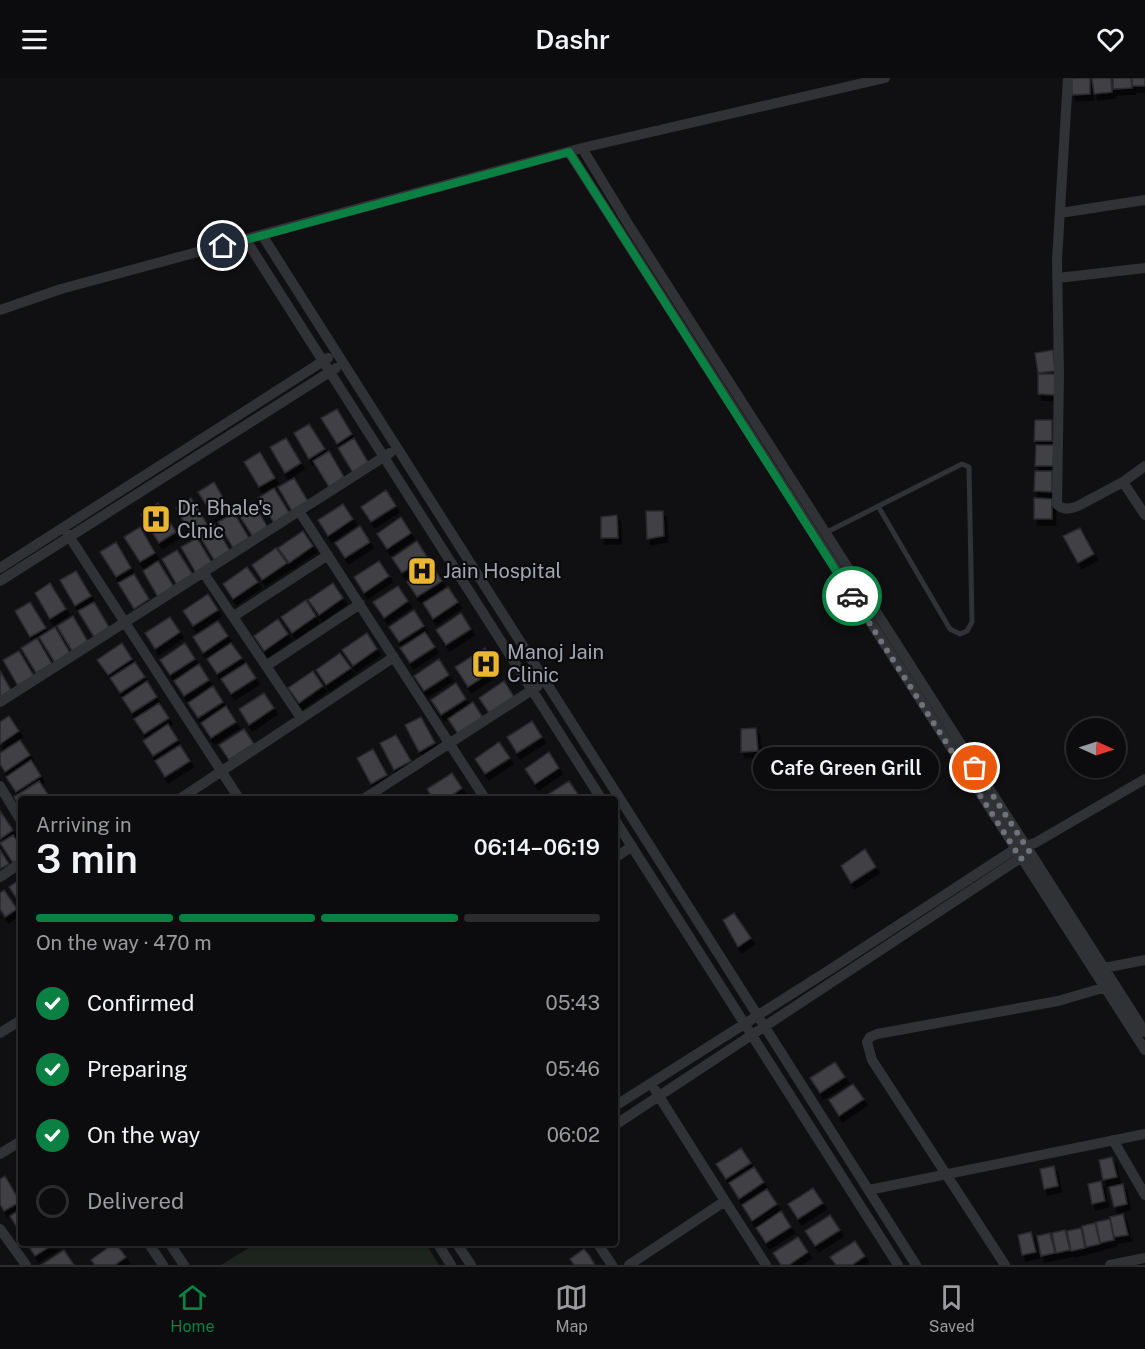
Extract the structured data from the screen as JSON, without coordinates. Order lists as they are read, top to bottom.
{
  "places": {
    "hospital": ["Dr. Bhale's Clnic", "Jain Hospital", "Manoj Jain Clinic"],
    "other": ["Cafe Green Grill"]
  },
  "north": "right",
  "page": {
    "header": "Dashr",
    "bubble": "Cafe Green Grill",
    "heading": ["3 min", "Arriving in", "06:14–06:19"],
    "bar": "On the way · 470 m",
    "list": [
      ["Confirmed", "05:43"],
      ["Preparing", "05:46"],
      ["On the way", "06:02"],
      "Delivered"
    ],
    "tabs": ["Home", "Map", "Saved"]
  }
}
